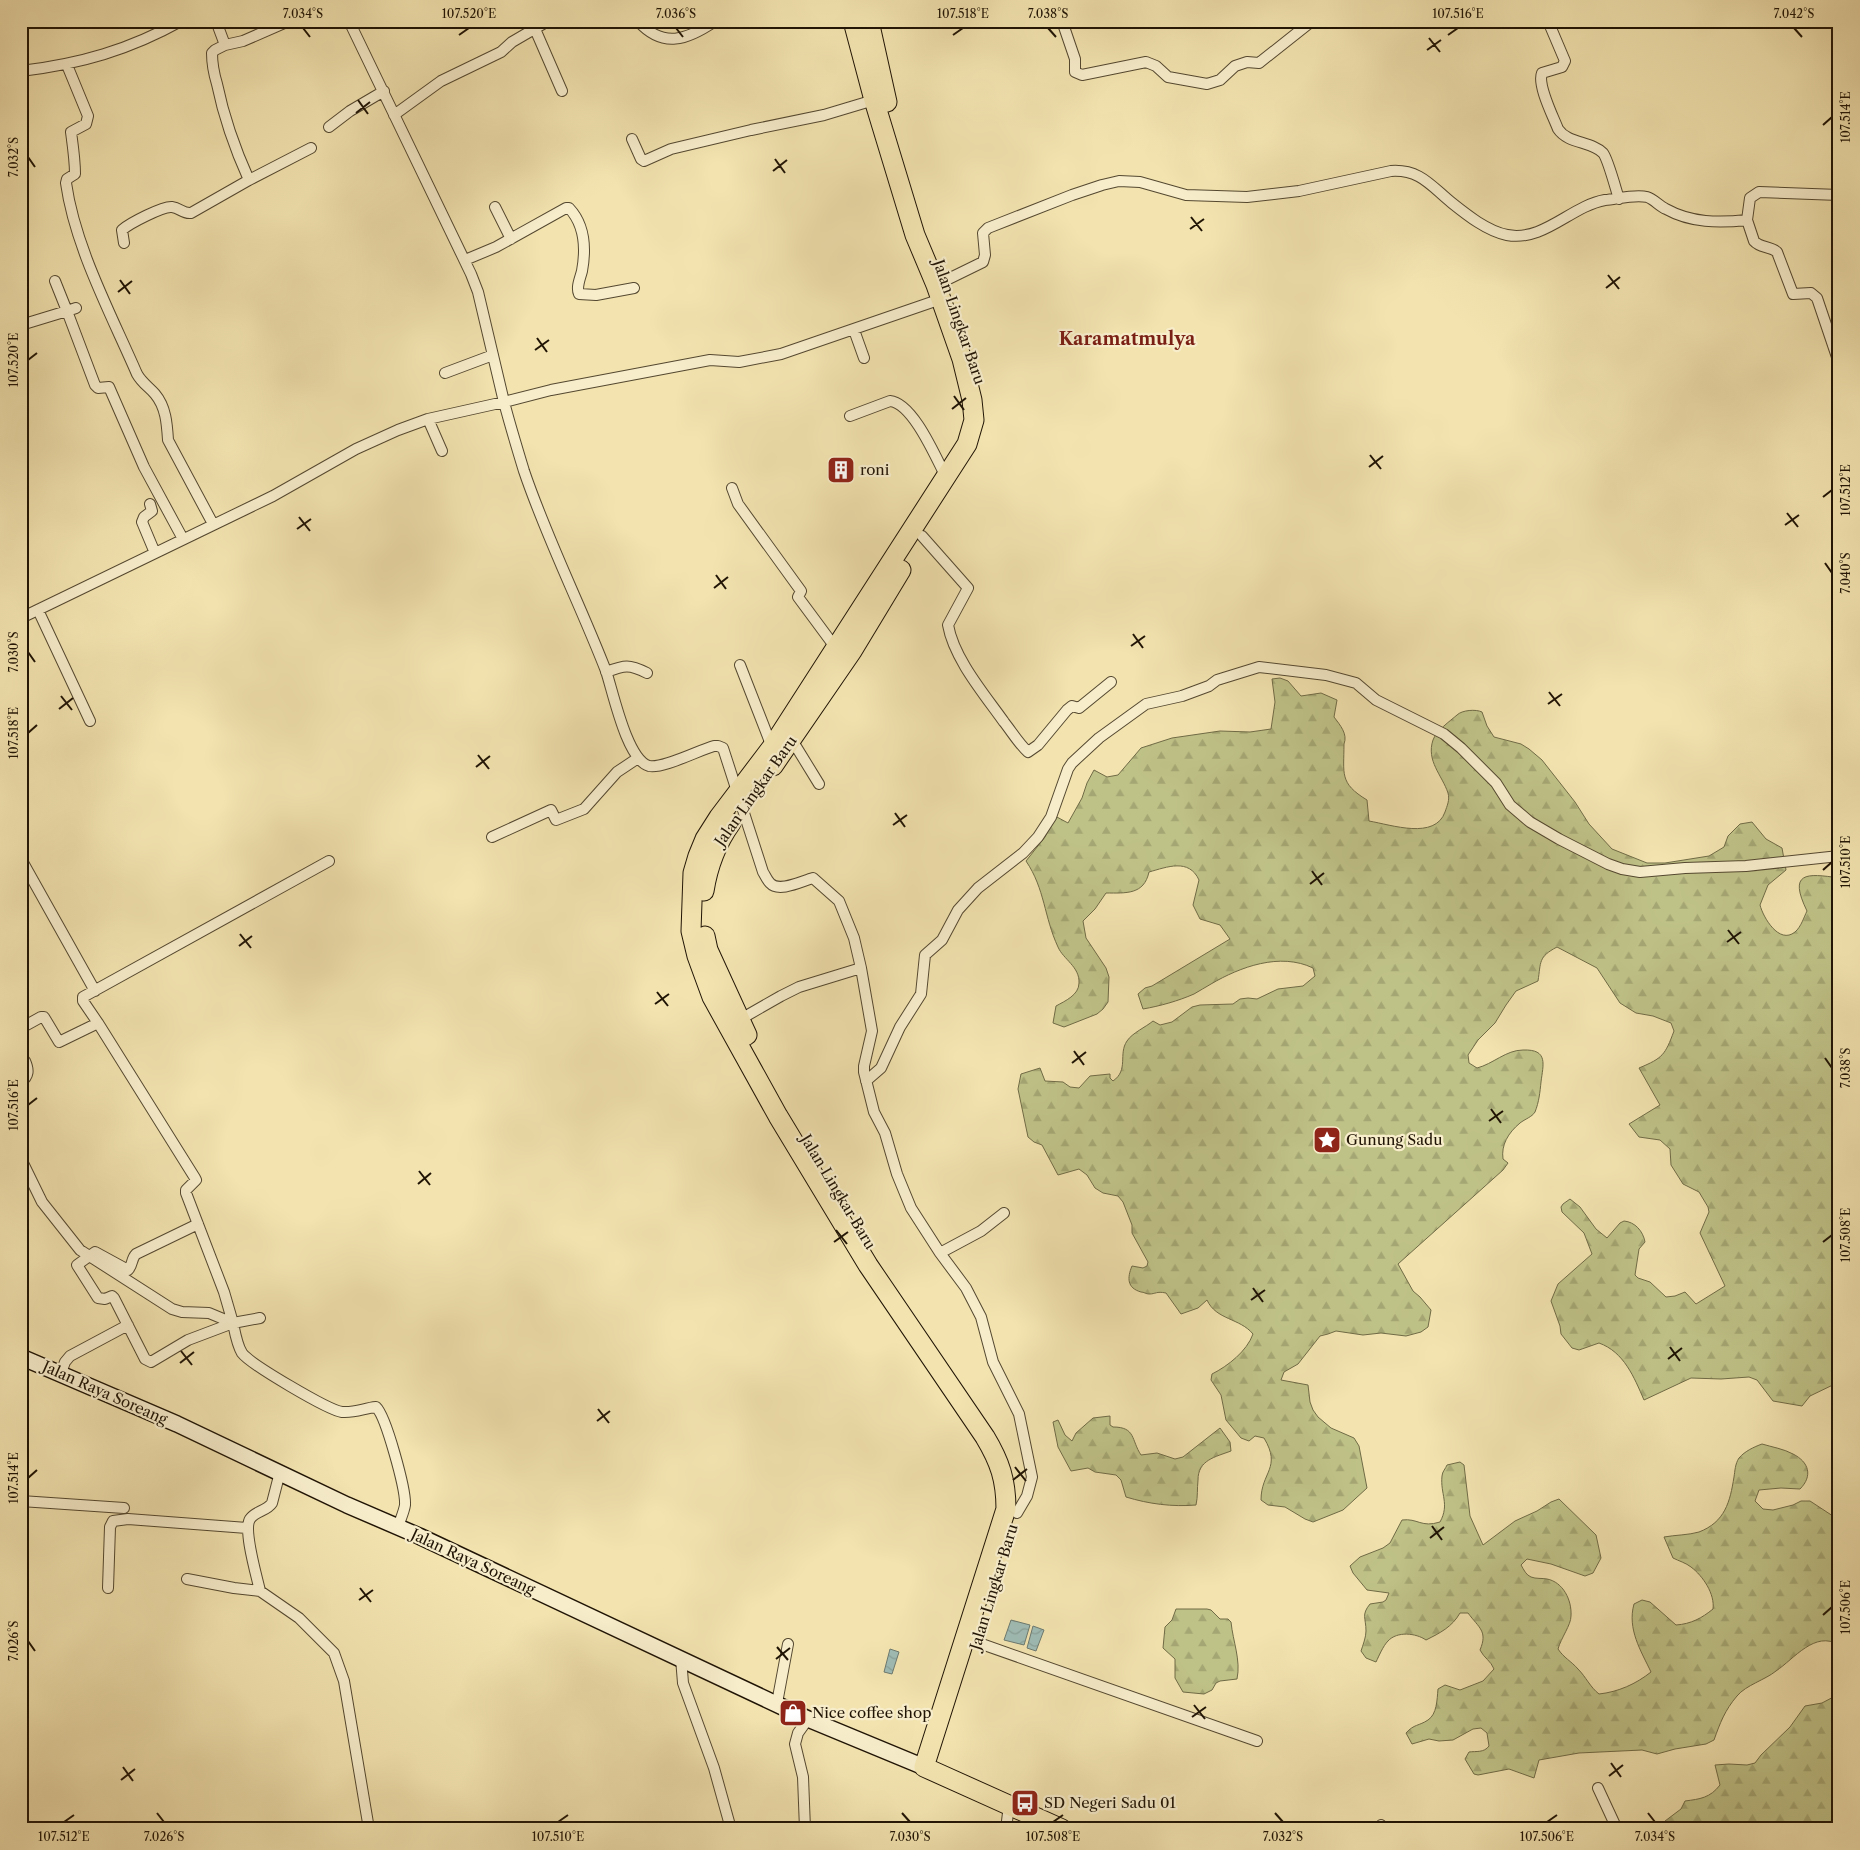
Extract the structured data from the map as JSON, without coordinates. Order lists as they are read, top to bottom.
{
  "streets": {
    "highway": ["Jalan Lingkar Baru"],
    "main road": ["Jalan Raya Soreang"]
  },
  "crossings": [
    ["Jalan Lingkar Baru", "Jalan Raya Soreang"]
  ],
  "districts": ["Karamatmulya"],
  "places": {
    "building": ["roni"],
    "place": ["Gunung Sadu"],
    "shop": ["Nice coffee shop"],
    "bus stop": ["SD Negeri Sadu 01"]
  },
  "coordinates": [
    "7.034°S",
    "107.520°E",
    "7.036°S",
    "107.518°E",
    "7.038°S",
    "107.516°E",
    "7.042°S",
    "107.514°E",
    "7.032°S",
    "107.512°E",
    "7.040°S",
    "7.030°S",
    "107.510°E",
    "107.508°E",
    "107.506°E",
    "7.026°S"
  ]
}
